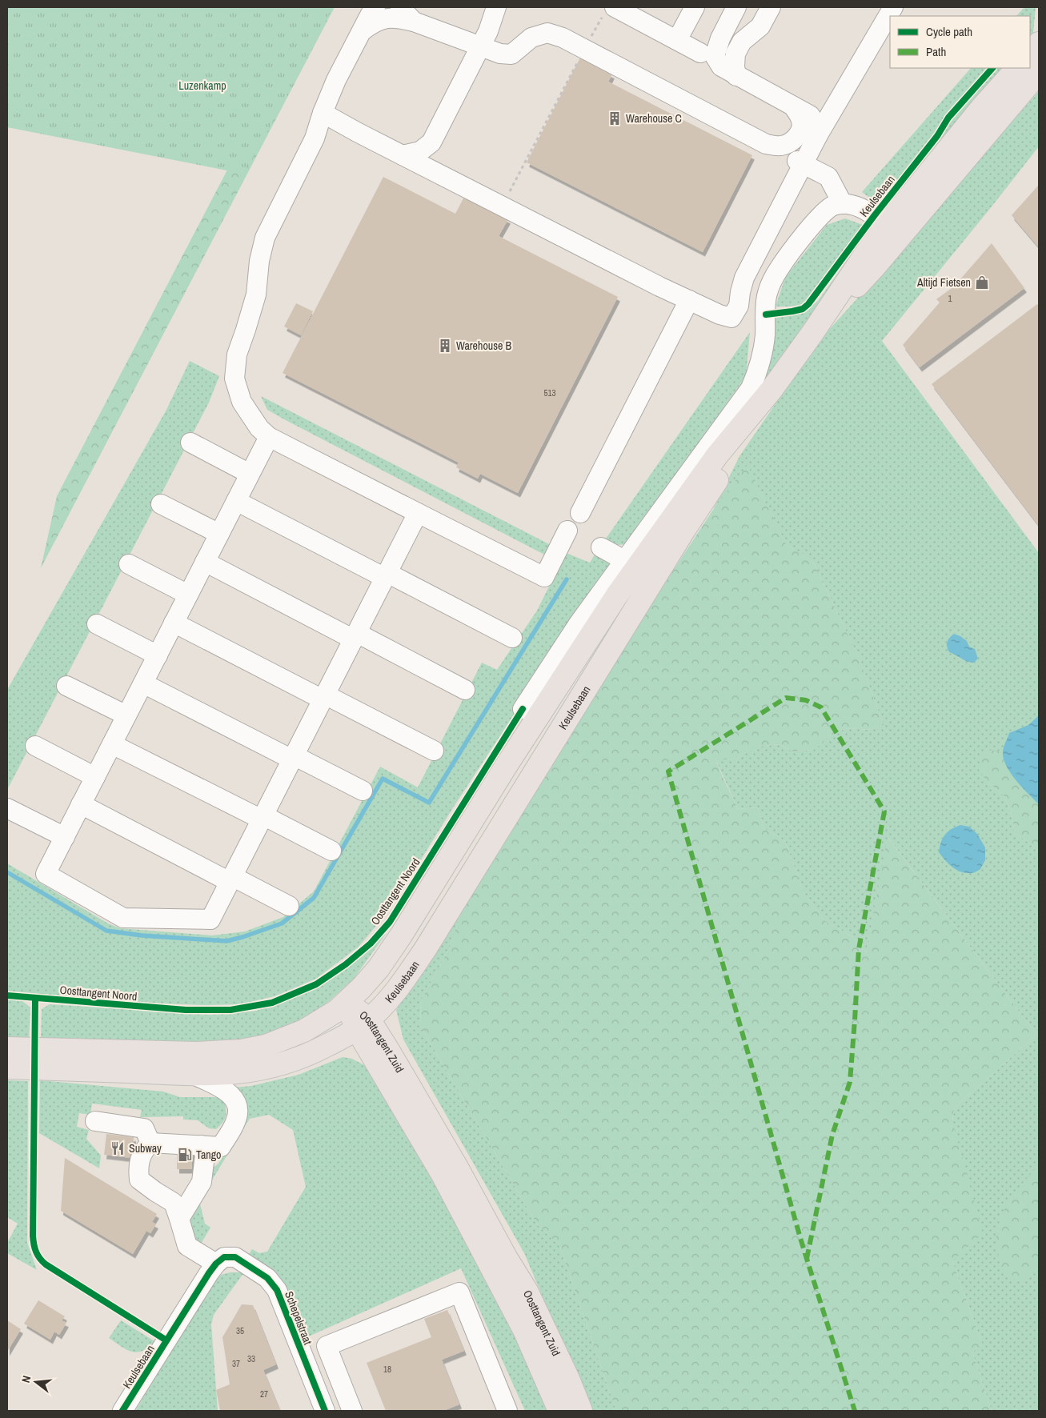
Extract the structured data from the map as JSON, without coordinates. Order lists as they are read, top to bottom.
{
  "streets": {
    "main road": ["Keulsebaan", "Oosttangent Zuid"],
    "street": ["Schepelstraat"],
    "cycle path": ["Oosttangent Noord"]
  },
  "crossings": [
    ["Keulsebaan", "Oosttangent Zuid"],
    ["Keulsebaan", "Schepelstraat"]
  ],
  "parks": ["Luzenkamp"],
  "places": {
    "building": ["Warehouse C", "Warehouse B"],
    "shop": ["Altijd Fietsen"],
    "restaurant": ["Subway"],
    "fuel station": ["Tango"]
  },
  "house_numbers": [
    "1",
    "513",
    "35",
    "33",
    "37",
    "18",
    "27"
  ],
  "legend": ["Cycle path", "Path"],
  "north": "left"
}
